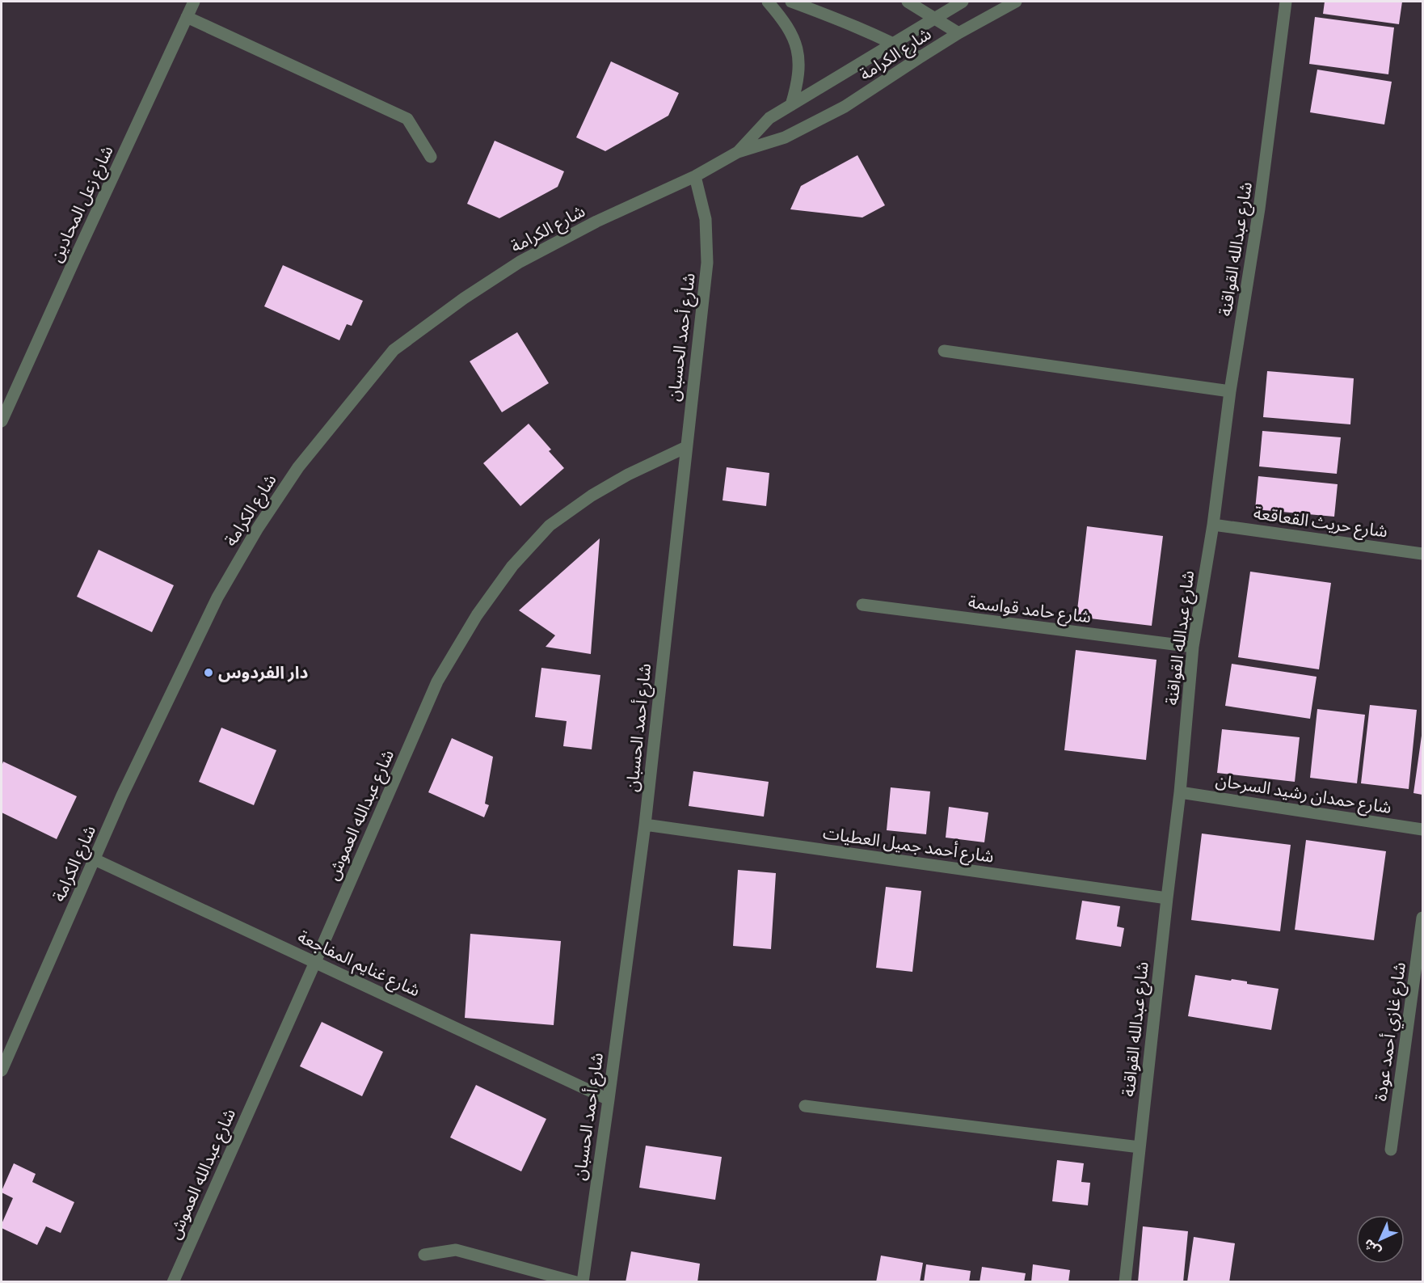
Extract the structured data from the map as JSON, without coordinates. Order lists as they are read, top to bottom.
{
  "streets": {
    "street": [
      "شارع الكرامة",
      "شارع زعل المحادين",
      "شارع عبدالله القواقنة",
      "شارع أحمد الحسبان",
      "شارع حريث القعاقعة",
      "شارع حامد قواسمة",
      "شارع حمدان رشيد السرحان",
      "شارع عبدالله العموش",
      "شارع أحمد جميل العطيات",
      "شارع غنايم المفاجعة",
      "شارع غازي أحمد عودة"
    ]
  },
  "crossings": [
    ["شارع الكرامة", "شارع أحمد الحسبان"],
    ["شارع الكرامة", "شارع غنايم المفاجعة"],
    ["شارع عبدالله القواقنة", "شارع حريث القعاقعة"],
    ["شارع عبدالله القواقنة", "شارع حامد قواسمة"],
    ["شارع عبدالله القواقنة", "شارع حمدان رشيد السرحان"],
    ["شارع عبدالله القواقنة", "شارع أحمد جميل العطيات"],
    ["شارع أحمد الحسبان", "شارع عبدالله العموش"],
    ["شارع أحمد الحسبان", "شارع أحمد جميل العطيات"],
    ["شارع أحمد الحسبان", "شارع غنايم المفاجعة"],
    ["شارع عبدالله العموش", "شارع غنايم المفاجعة"]
  ],
  "places": ["دار الفردوس"],
  "north": "bottom left"
}
